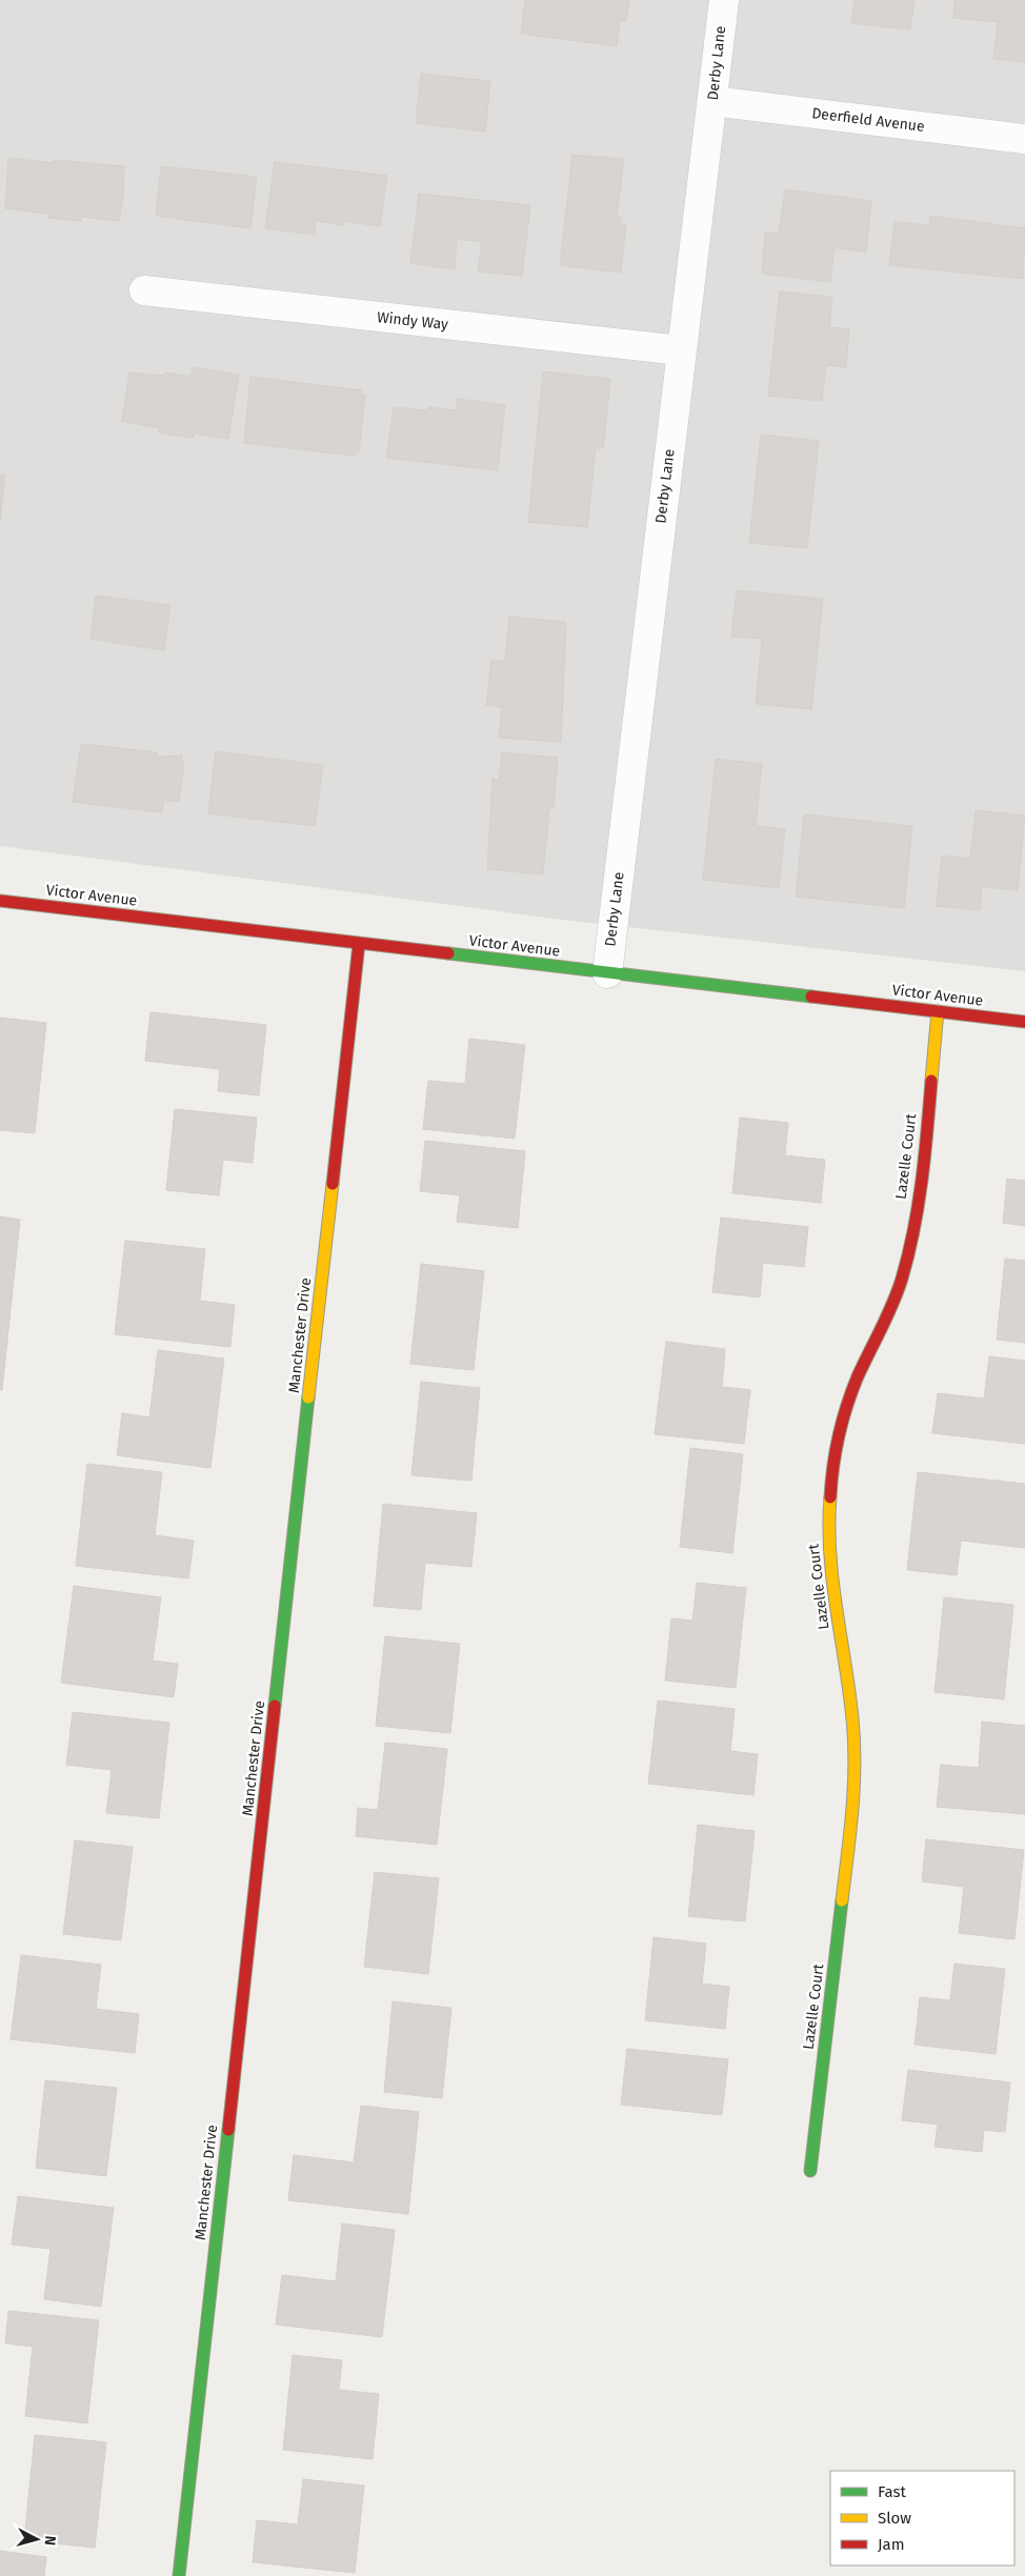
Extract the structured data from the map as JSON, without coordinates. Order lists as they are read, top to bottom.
{
  "streets": {
    "street": [
      "Derby Lane",
      "Deerfield Avenue",
      "Windy Way",
      "Victor Avenue",
      "Lazelle Court",
      "Manchester Drive"
    ]
  },
  "crossings": [
    ["Derby Lane", "Deerfield Avenue"],
    ["Derby Lane", "Windy Way"],
    ["Derby Lane", "Victor Avenue"],
    ["Victor Avenue", "Lazelle Court"],
    ["Victor Avenue", "Manchester Drive"]
  ],
  "legend": ["Fast", "Slow", "Jam"],
  "north": "right"
}
